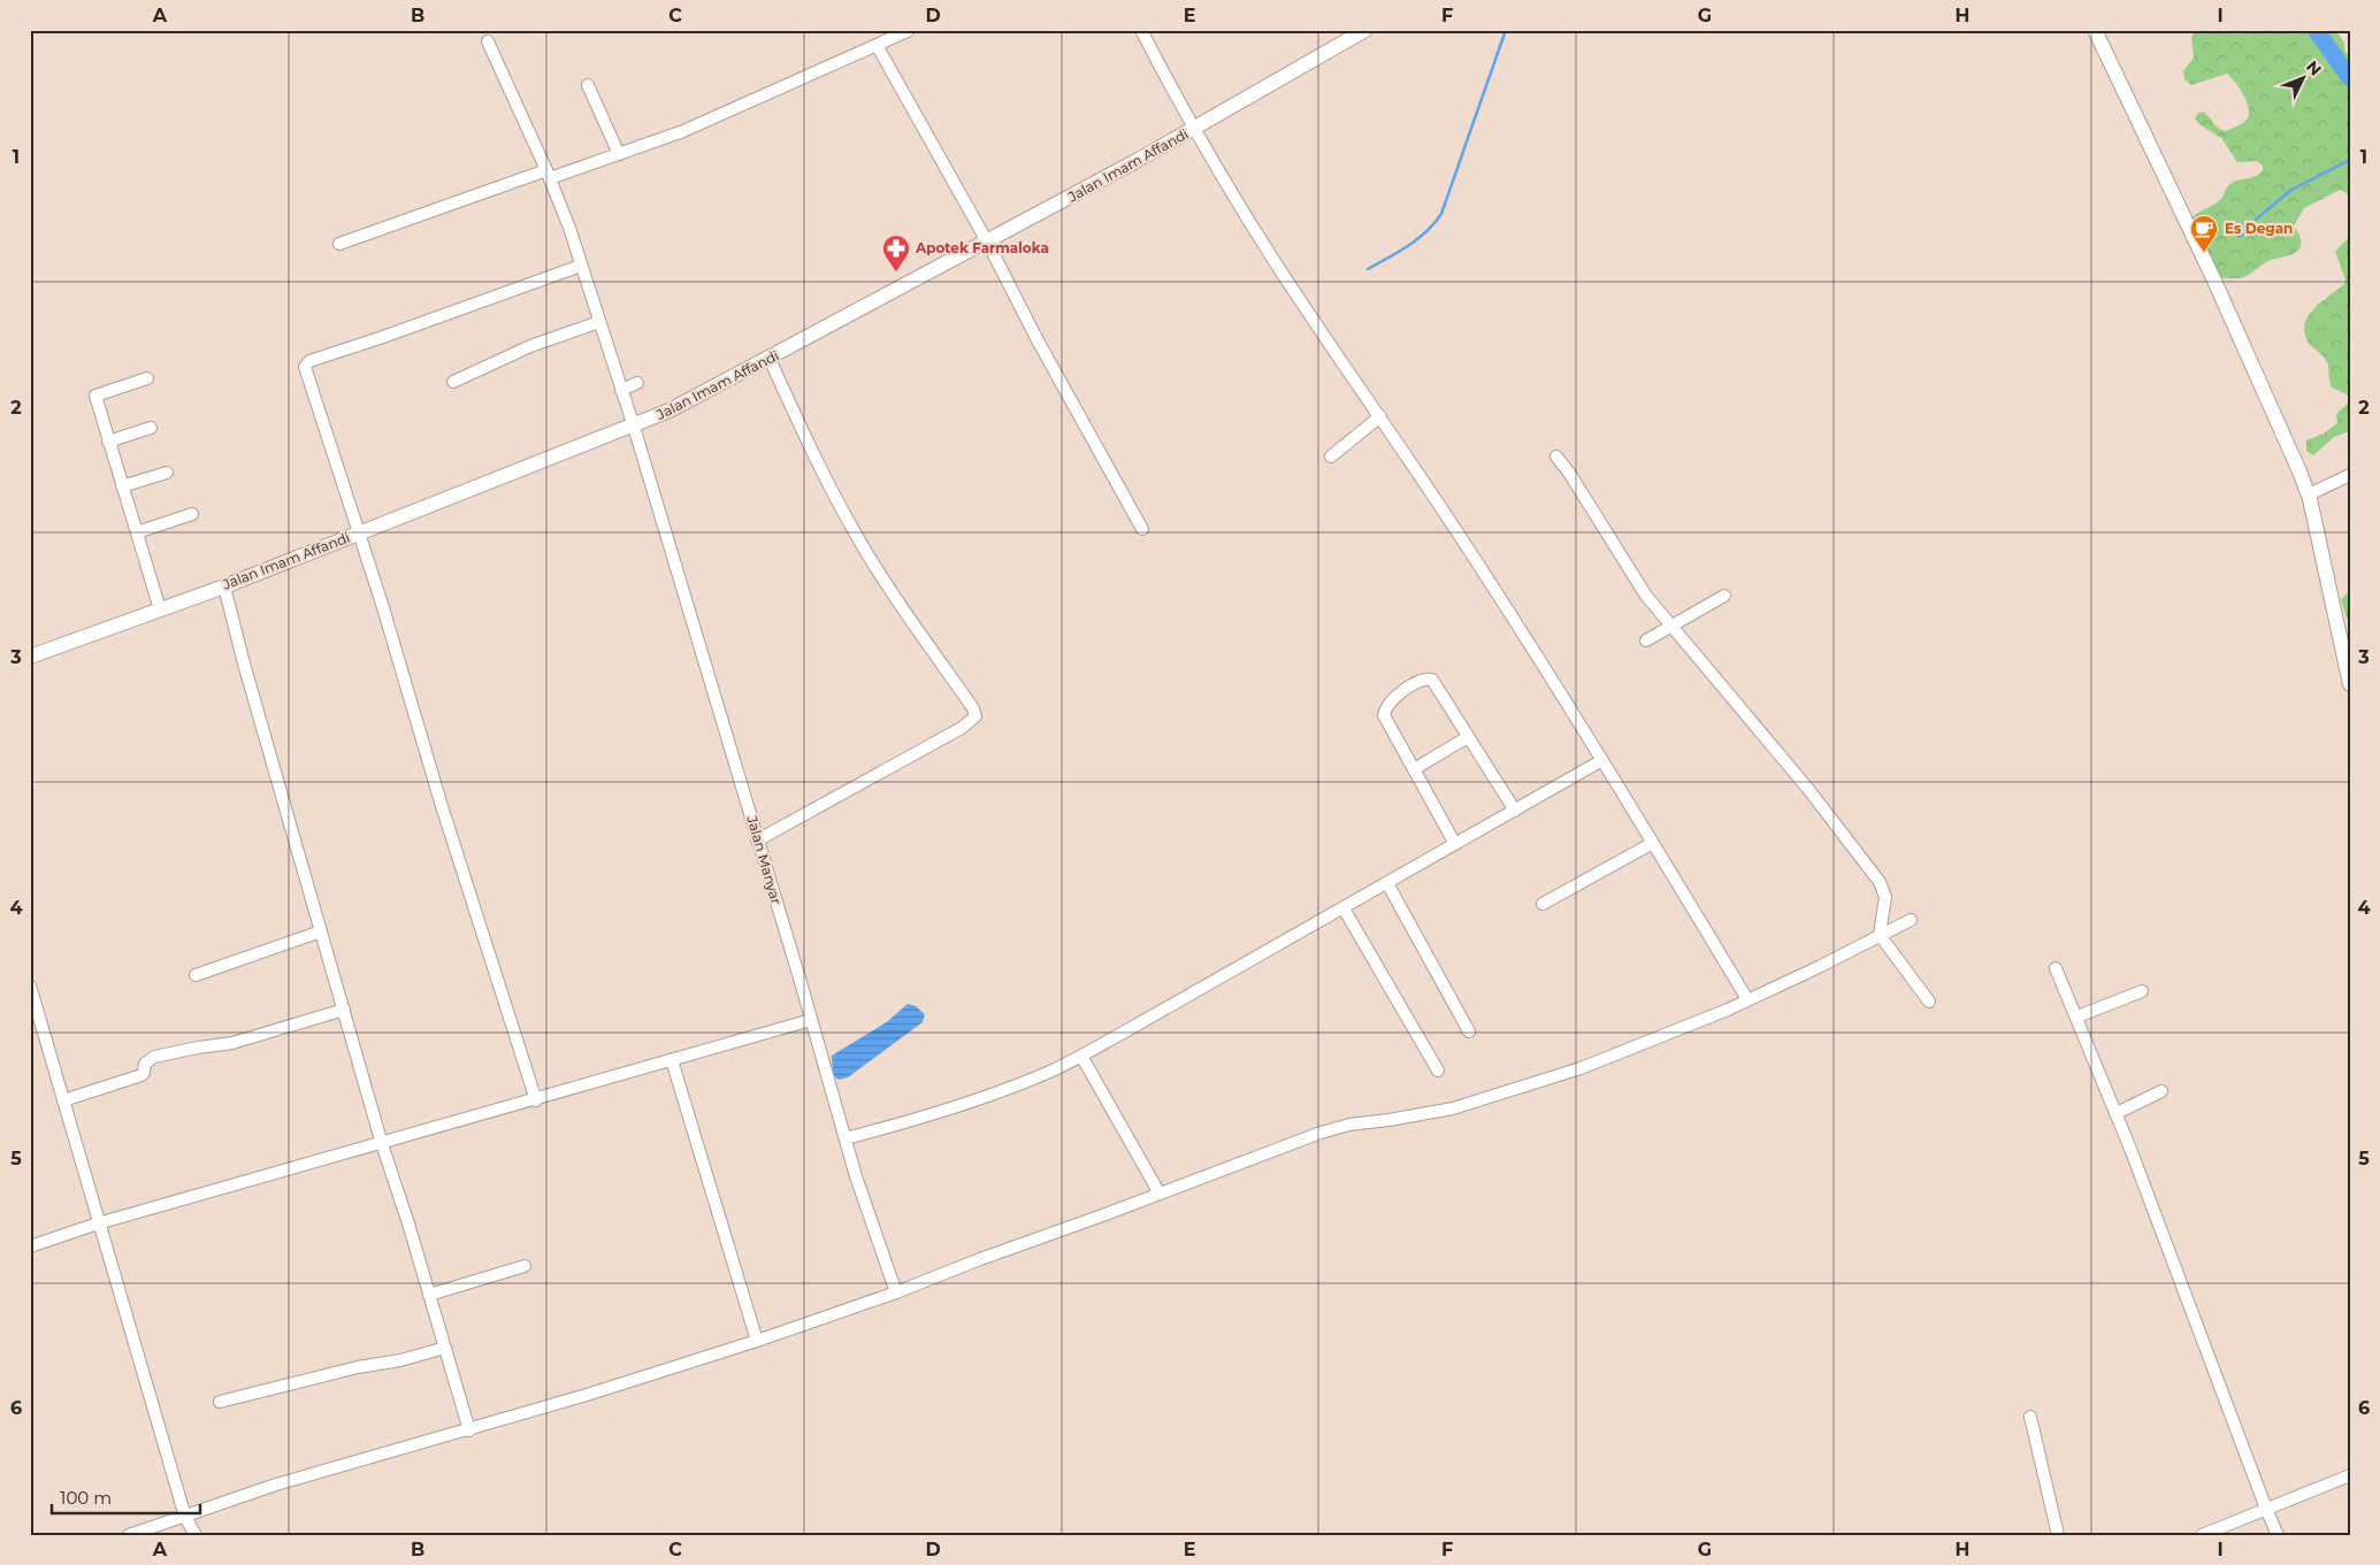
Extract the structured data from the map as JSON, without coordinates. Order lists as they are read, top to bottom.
{
  "streets": {
    "street": ["Jalan Imam Affandi", "Jalan Manyar"]
  },
  "crossings": [
    ["Jalan Imam Affandi", "Jalan Manyar"]
  ],
  "places": {
    "cafe": ["Es Degan"],
    "pharmacy": ["Apotek Farmaloka"]
  },
  "scale_bar": "100 m",
  "north": "top right",
  "grid": {
    "columns": [
      "A",
      "B",
      "C",
      "D",
      "E",
      "F",
      "G",
      "H",
      "I"
    ],
    "rows": [
      "1",
      "2",
      "3",
      "4",
      "5",
      "6"
    ]
  }
}
